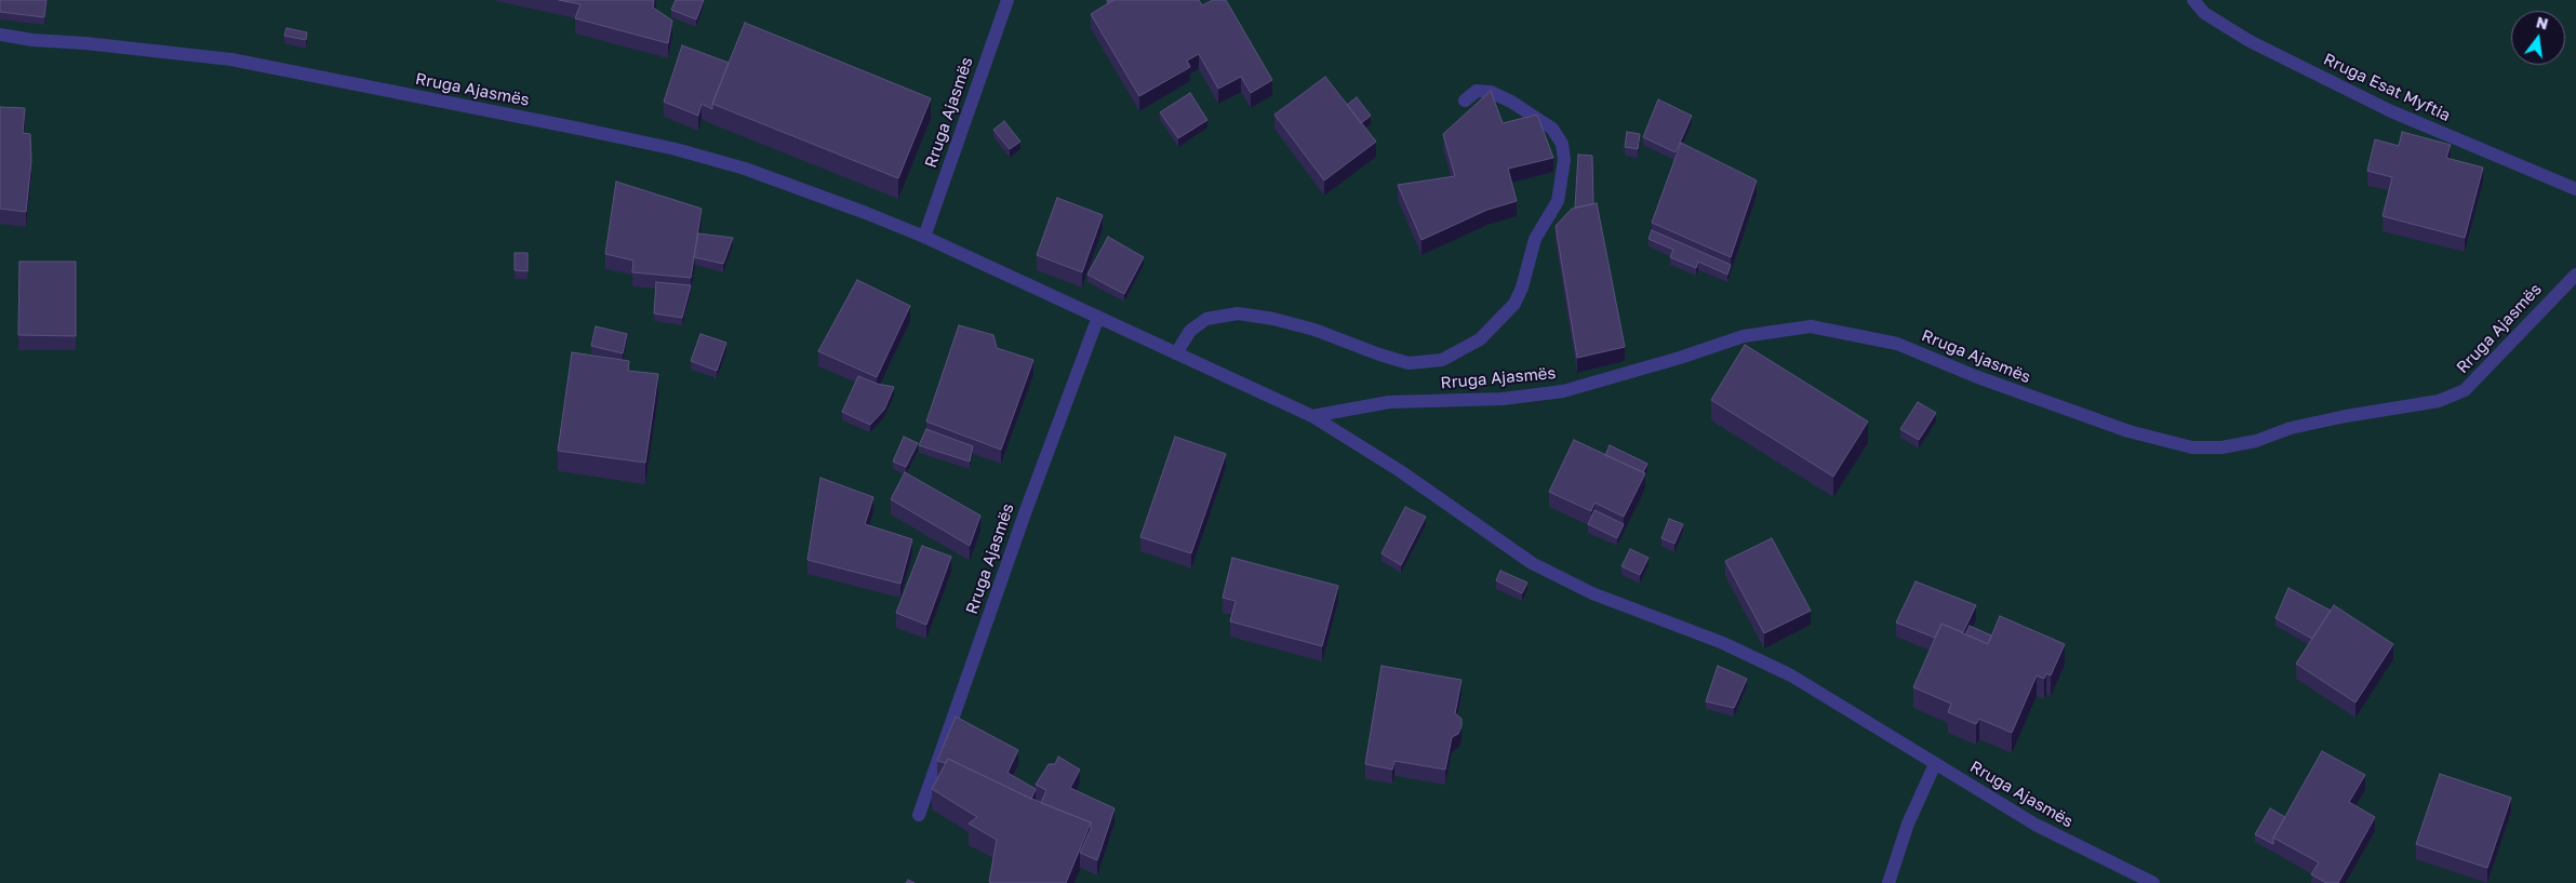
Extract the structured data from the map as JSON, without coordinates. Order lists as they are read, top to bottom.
{
  "streets": {
    "street": ["Rruga Esat Myftia", "Rruga Ajasmës"]
  },
  "north": "top"
}
